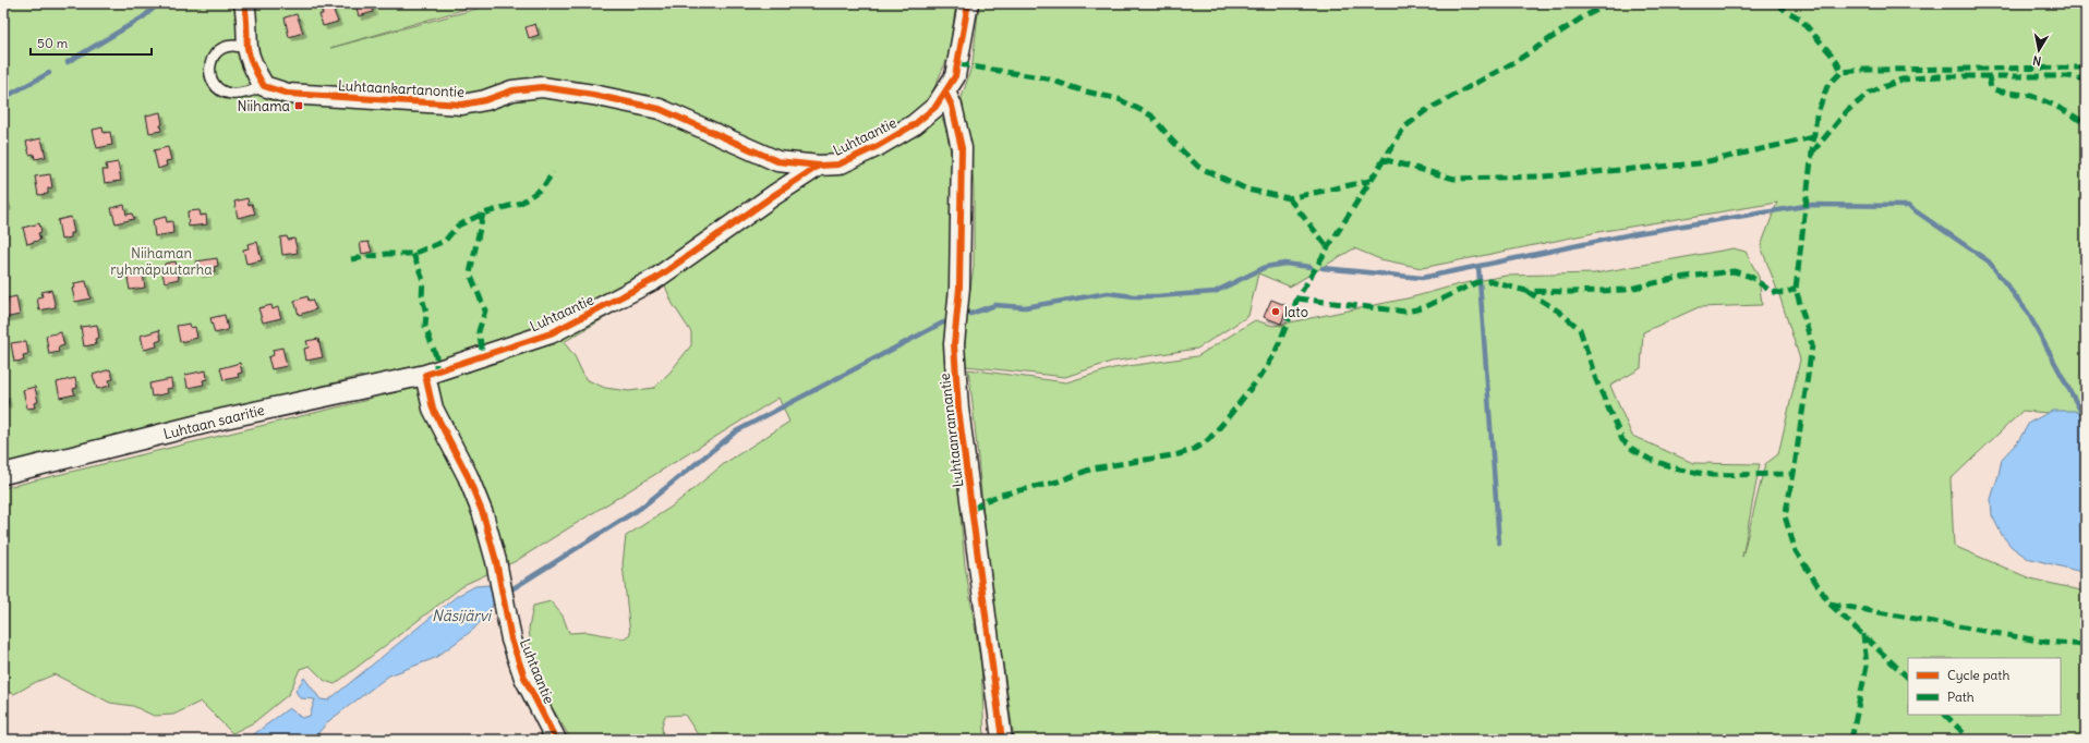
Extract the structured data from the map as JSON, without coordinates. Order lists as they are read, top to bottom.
{
  "streets": {
    "street": [
      "Luhtaankartanontie",
      "Luhtaantie",
      "Luhtaan saaritie",
      "Luhtaanrannantie"
    ]
  },
  "crossings": [
    ["Luhtaankartanontie", "Luhtaantie"],
    ["Luhtaantie", "Luhtaan saaritie"],
    ["Luhtaantie", "Luhtaanrannantie"]
  ],
  "water": ["Näsijärvi"],
  "parks": ["Niihaman ryhmäpuutarha"],
  "places": {
    "transit": ["Niihama"],
    "other": ["lato"]
  },
  "legend": ["Cycle path", "Path"],
  "scale_bar": "50 m",
  "north": "bottom"
}
